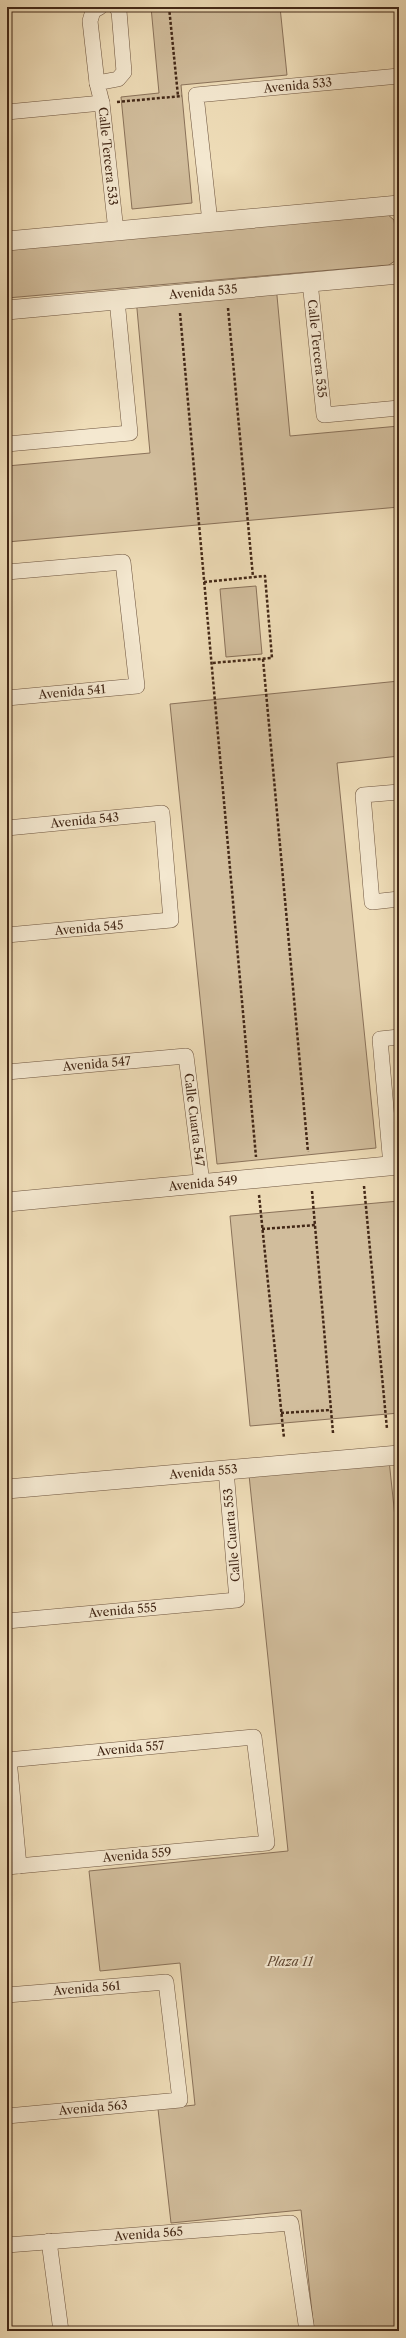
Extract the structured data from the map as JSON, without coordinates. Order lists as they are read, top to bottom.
{
  "streets": {
    "street": [
      "Avenida 533",
      "Calle Tercera 533",
      "Avenida 535",
      "Calle Tercera 535",
      "Avenida 541",
      "Avenida 543",
      "Avenida 545",
      "Avenida 547",
      "Calle Cuarta 547",
      "Avenida 549",
      "Avenida 553",
      "Calle Cuarta 553",
      "Avenida 555",
      "Avenida 557",
      "Avenida 559",
      "Avenida 561",
      "Avenida 563",
      "Avenida 565"
    ]
  },
  "crossings": [
    ["Avenida 535", "Calle Tercera 535"],
    ["Avenida 543", "Avenida 545"],
    ["Avenida 547", "Calle Cuarta 547"],
    ["Calle Cuarta 547", "Avenida 549"],
    ["Avenida 553", "Calle Cuarta 553"],
    ["Calle Cuarta 553", "Avenida 555"],
    ["Avenida 557", "Avenida 559"],
    ["Avenida 561", "Avenida 563"]
  ],
  "parks": ["Plaza 11"]
}
